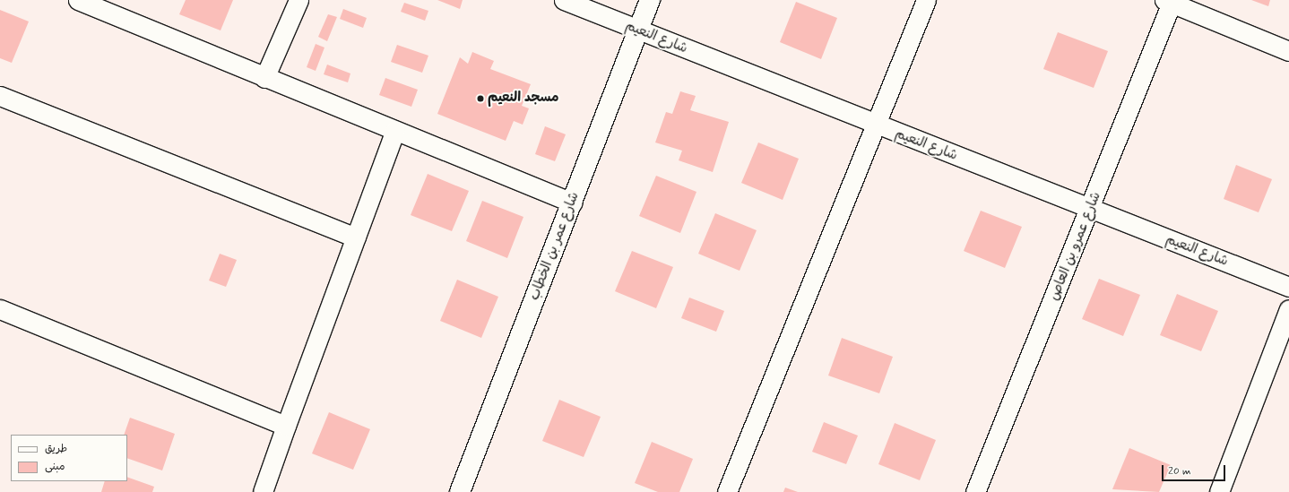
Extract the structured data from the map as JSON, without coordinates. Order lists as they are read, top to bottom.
{
  "streets": {
    "street": ["شارع النعيم", "شارع عمر بن الخطاب", "شارع عمرو بن العاص"]
  },
  "crossings": [
    ["شارع النعيم", "شارع عمر بن الخطاب"],
    ["شارع النعيم", "شارع عمرو بن العاص"]
  ],
  "places": ["مسجد النعيم"],
  "legend": ["طريق", "مبنى"],
  "scale_bar": "20 m"
}
